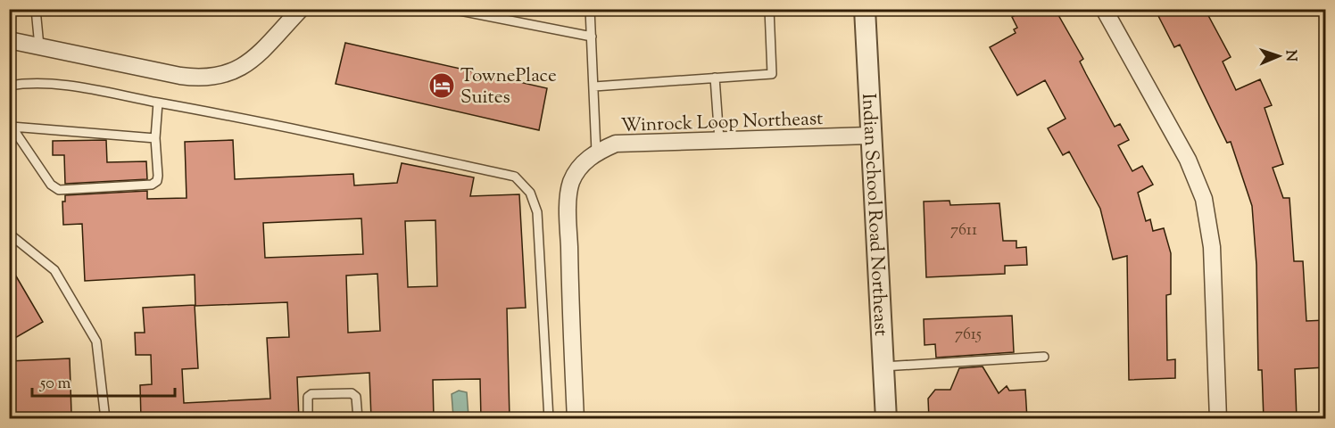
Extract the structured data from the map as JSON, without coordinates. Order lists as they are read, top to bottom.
{
  "streets": {
    "street": ["Winrock Loop Northeast", "Indian School Road Northeast"]
  },
  "crossings": [
    ["Winrock Loop Northeast", "Indian School Road Northeast"]
  ],
  "places": {
    "hotel": ["TownePlace Suites"]
  },
  "house_numbers": ["7611", "7615"],
  "scale_bar": "50 m",
  "north": "right"
}
